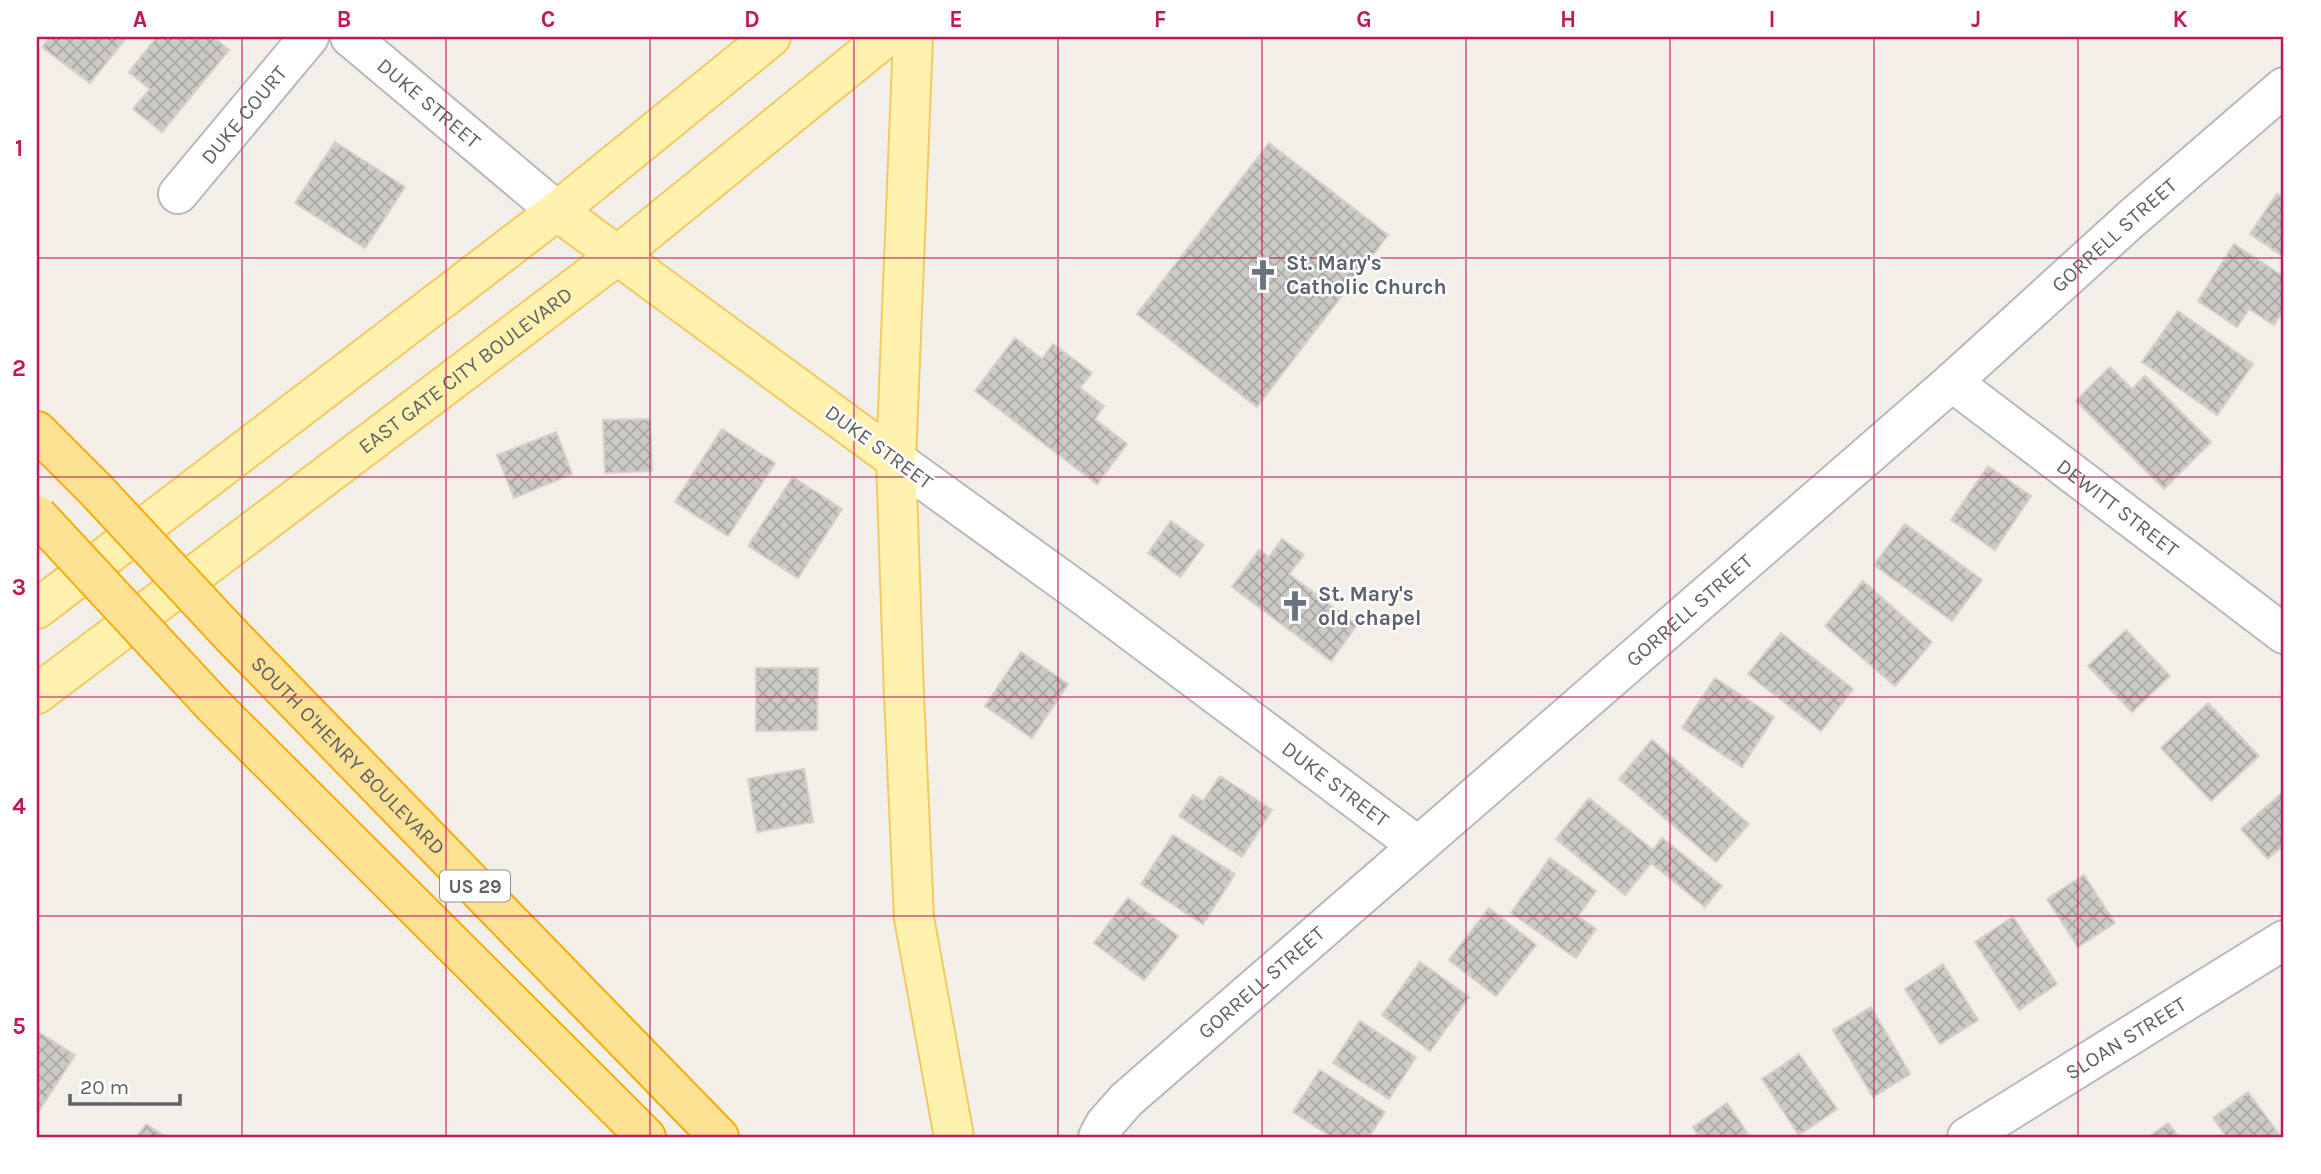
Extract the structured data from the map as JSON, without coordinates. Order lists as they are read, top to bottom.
{
  "streets": {
    "highway": ["SOUTH O'HENRY BOULEVARD", "US 29"],
    "main road": ["DUKE STREET", "EAST GATE CITY BOULEVARD"],
    "street": [
      "DUKE COURT",
      "GORRELL STREET",
      "DEWITT STREET",
      "SLOAN STREET"
    ]
  },
  "crossings": [
    ["DUKE STREET", "GORRELL STREET"],
    ["DUKE STREET", "EAST GATE CITY BOULEVARD"],
    ["GORRELL STREET", "DEWITT STREET"]
  ],
  "places": {
    "church": ["St. Mary's Catholic Church", "St. Mary's old chapel"]
  },
  "scale_bar": "20 m",
  "grid": {
    "columns": [
      "A",
      "B",
      "C",
      "D",
      "E",
      "F",
      "G",
      "H",
      "I",
      "J",
      "K"
    ],
    "rows": [
      "1",
      "2",
      "3",
      "4",
      "5"
    ]
  }
}
